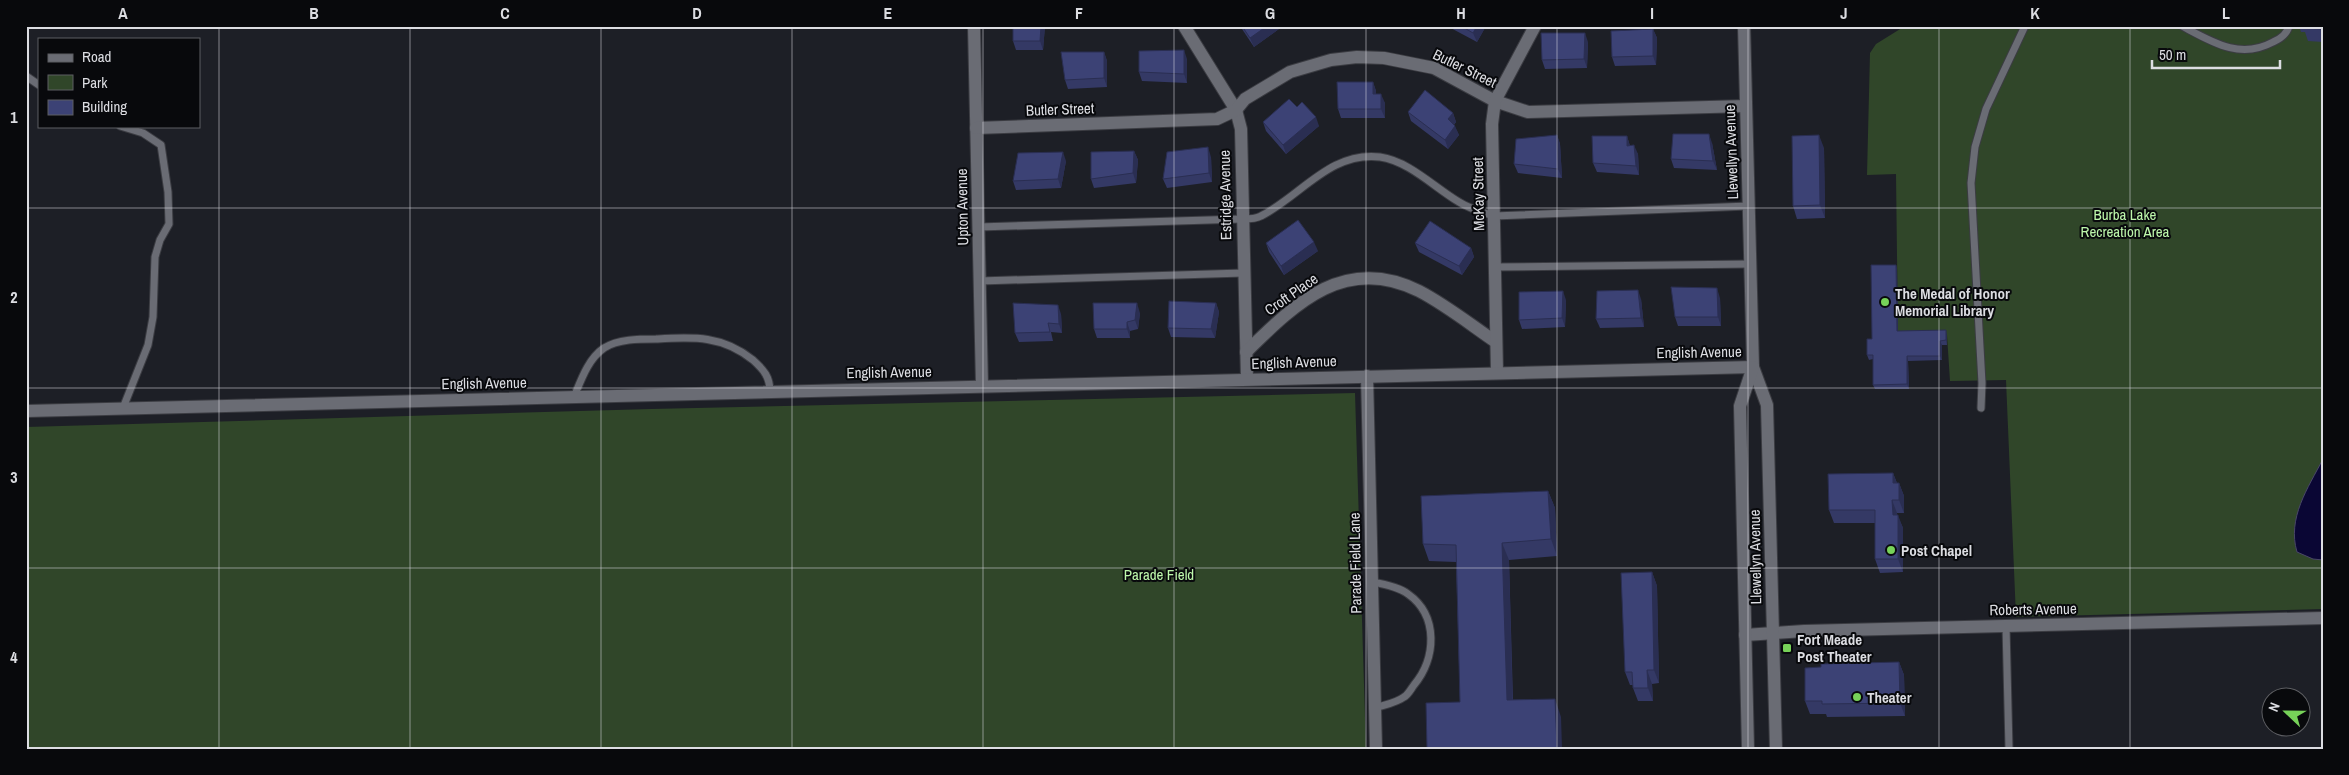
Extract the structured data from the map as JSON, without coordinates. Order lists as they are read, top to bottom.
{
  "streets": {
    "street": [
      "Butler Street",
      "Llewellyn Avenue",
      "McKay Street",
      "Estridge Avenue",
      "Upton Avenue",
      "Croft Place",
      "English Avenue",
      "Parade Field Lane",
      "Roberts Avenue"
    ]
  },
  "crossings": [
    ["Butler Street", "Llewellyn Avenue"],
    ["Butler Street", "McKay Street"],
    ["Butler Street", "Estridge Avenue"],
    ["Butler Street", "Upton Avenue"],
    ["Llewellyn Avenue", "English Avenue"],
    ["Llewellyn Avenue", "Roberts Avenue"],
    ["McKay Street", "Croft Place"],
    ["McKay Street", "English Avenue"],
    ["Estridge Avenue", "Croft Place"],
    ["Estridge Avenue", "English Avenue"],
    ["Upton Avenue", "English Avenue"],
    ["English Avenue", "Parade Field Lane"]
  ],
  "parks": ["Burba Lake Recreation Area", "Parade Field"],
  "places": {
    "other": ["The Medal of Honor Memorial Library", "Post Chapel", "Theater"],
    "transit": ["Fort Meade Post Theater"]
  },
  "legend": ["Road", "Park", "Building"],
  "scale_bar": "50 m",
  "north": "left",
  "grid": {
    "columns": [
      "A",
      "B",
      "C",
      "D",
      "E",
      "F",
      "G",
      "H",
      "I",
      "J",
      "K",
      "L"
    ],
    "rows": [
      "1",
      "2",
      "3",
      "4"
    ]
  }
}
